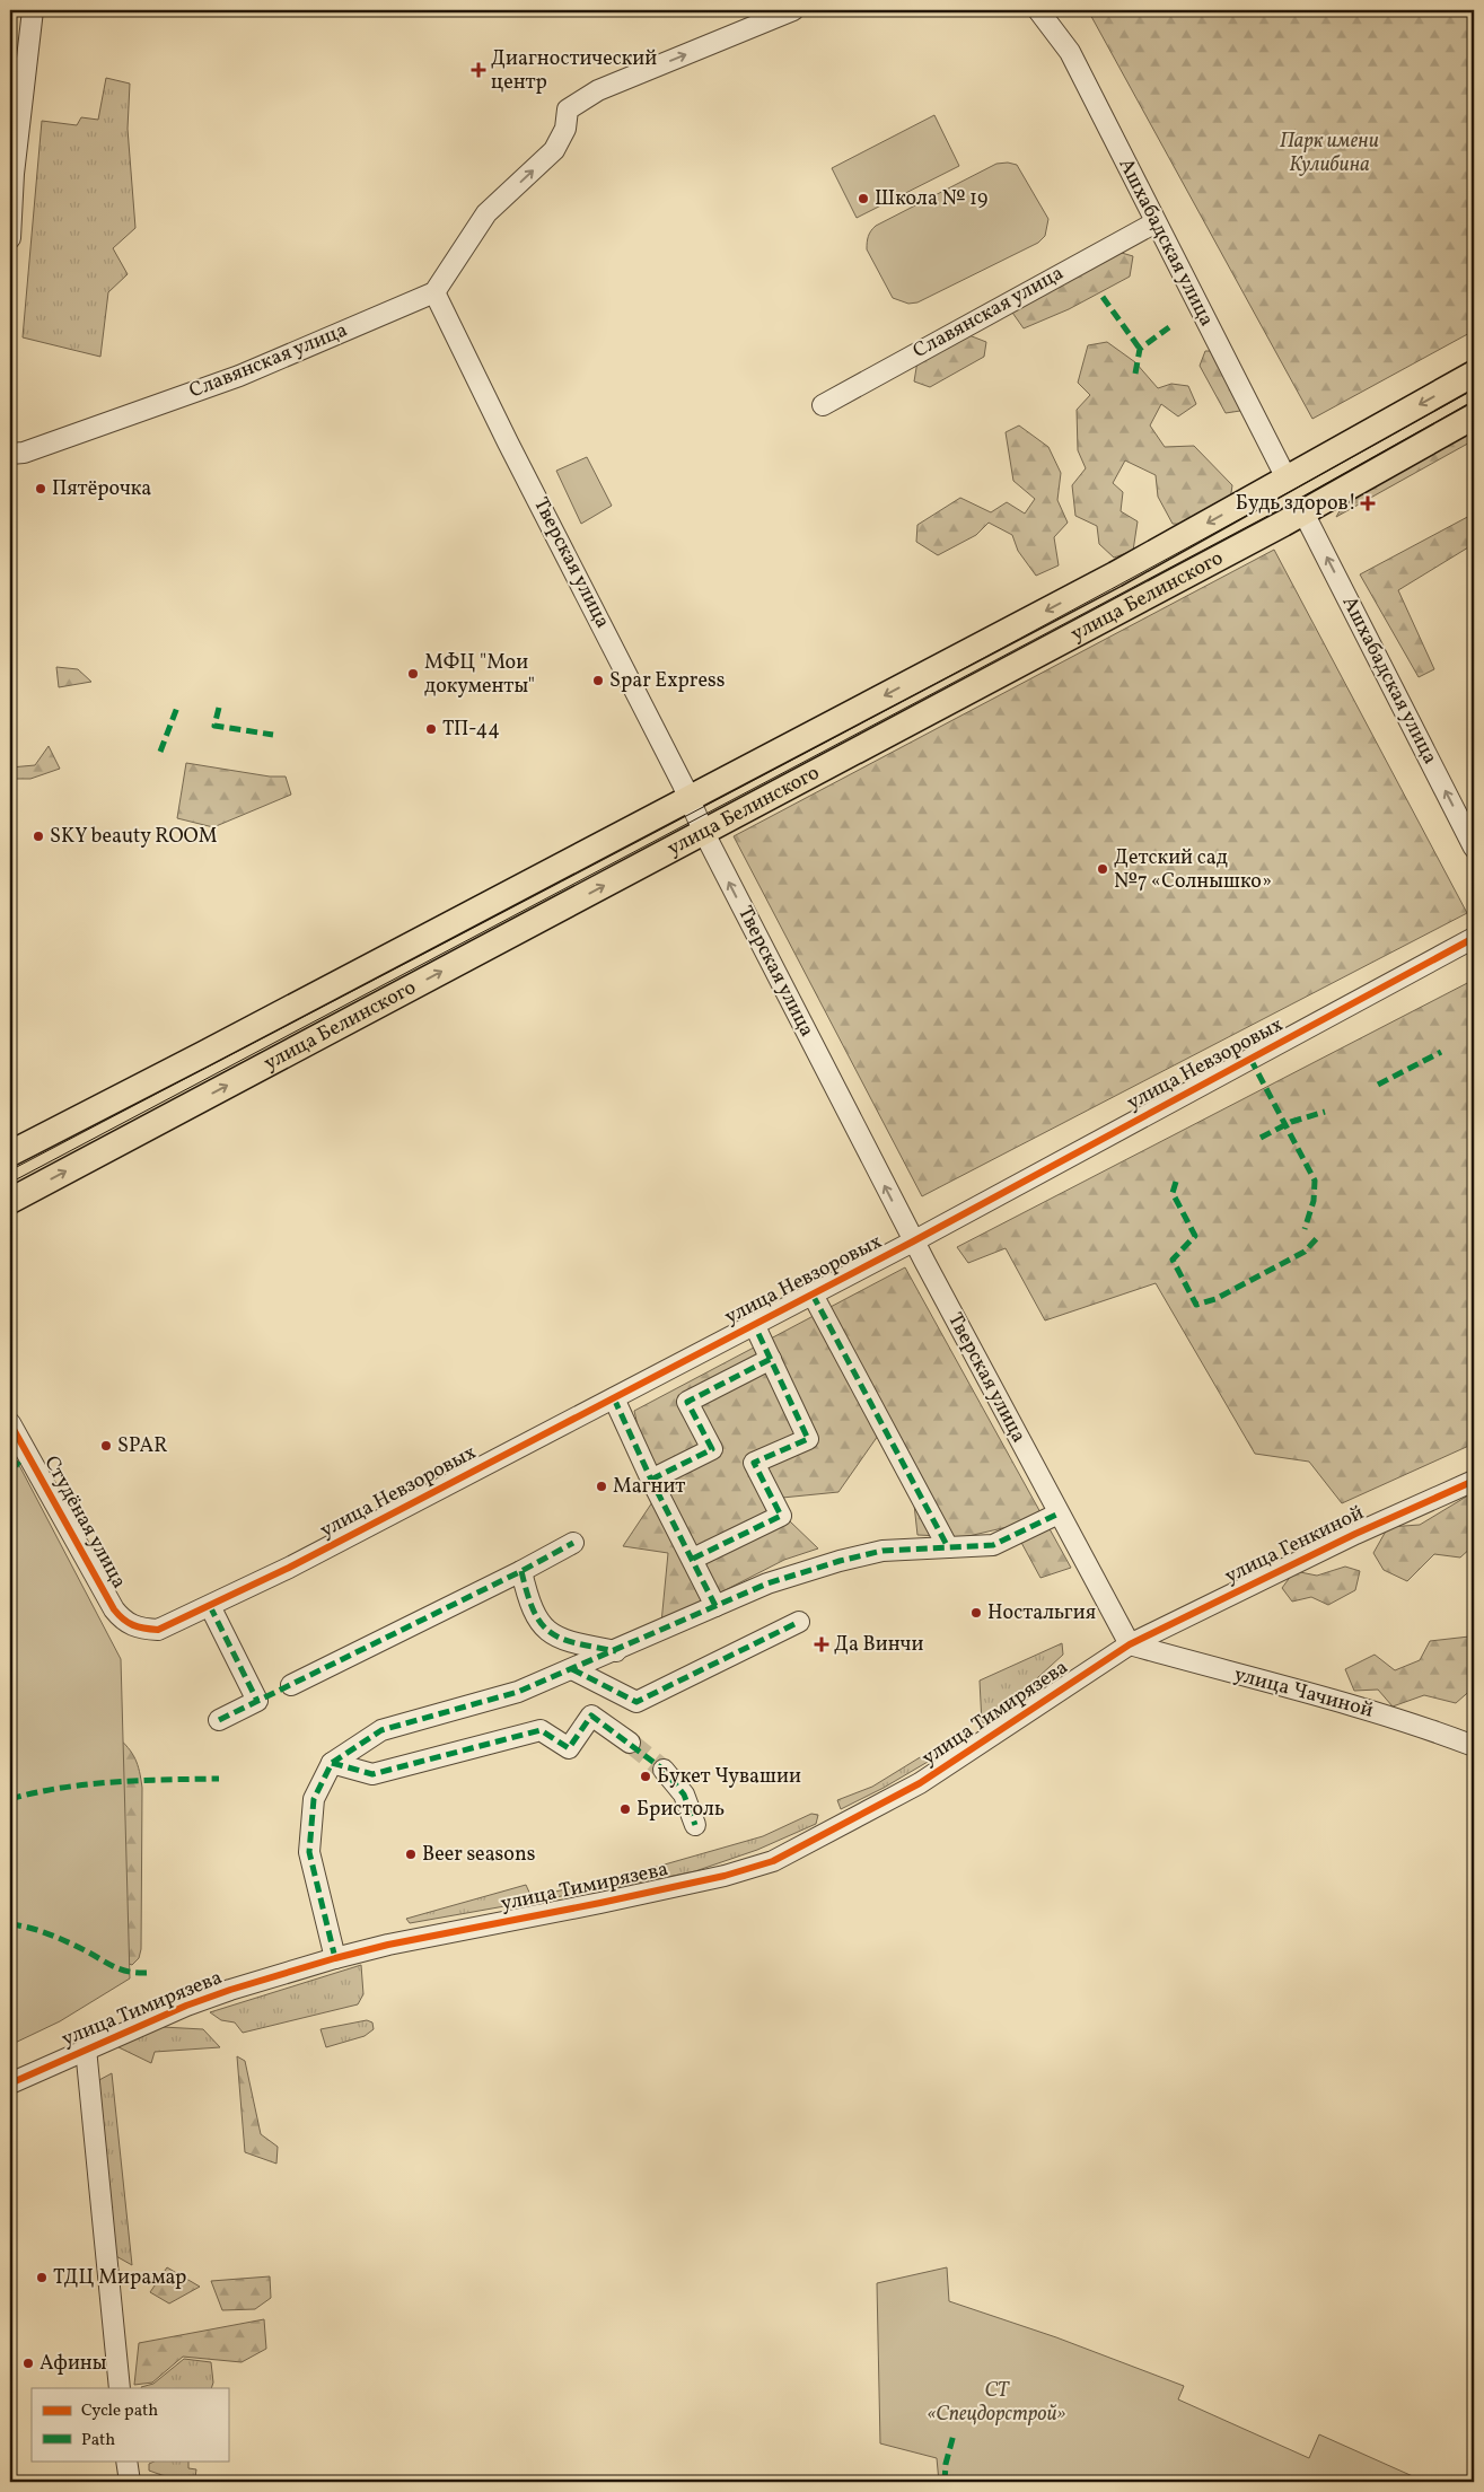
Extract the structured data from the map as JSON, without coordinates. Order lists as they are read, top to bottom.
{
  "streets": {
    "main road": ["улица Белинского"],
    "street": [
      "Ашхабадская улица",
      "Славянская улица",
      "Тверская улица",
      "улица Невзоровых",
      "Студёная улица",
      "улица Генкиной",
      "улица Чачиной",
      "улица Тимирязева"
    ]
  },
  "crossings": [
    ["Ашхабадская улица", "Славянская улица"],
    ["Ашхабадская улица", "улица Белинского"],
    ["Славянская улица", "Тверская улица"],
    ["Тверская улица", "улица Белинского"],
    ["Тверская улица", "улица Невзоровых"],
    ["Тверская улица", "улица Генкиной"],
    ["Тверская улица", "улица Чачиной"],
    ["Тверская улица", "улица Тимирязева"],
    ["улица Невзоровых", "Студёная улица"],
    ["улица Генкиной", "улица Чачиной"],
    ["улица Генкиной", "улица Тимирязева"],
    ["улица Чачиной", "улица Тимирязева"]
  ],
  "one_way": ["Ашхабадская улица"],
  "parks": ["Парк имени Кулибина", "СТ «Спецдорстрой»"],
  "places": {
    "health": ["Диагностический центр", "Будь здоров!", "Да Винчи"],
    "other": [
      "Школа № 19",
      "Пятёрочка",
      "МФЦ \"Мои документы\"",
      "Spar Express",
      "ТП-44",
      "SKY beauty ROOM",
      "Детский сад №7 «Солнышко»",
      "SPAR",
      "Магнит",
      "Ностальгия",
      "Букет Чувашии",
      "Бристоль",
      "Beer seasons",
      "ТДЦ Мирамар",
      "Афины"
    ]
  },
  "legend": ["Cycle path", "Path"]
}
